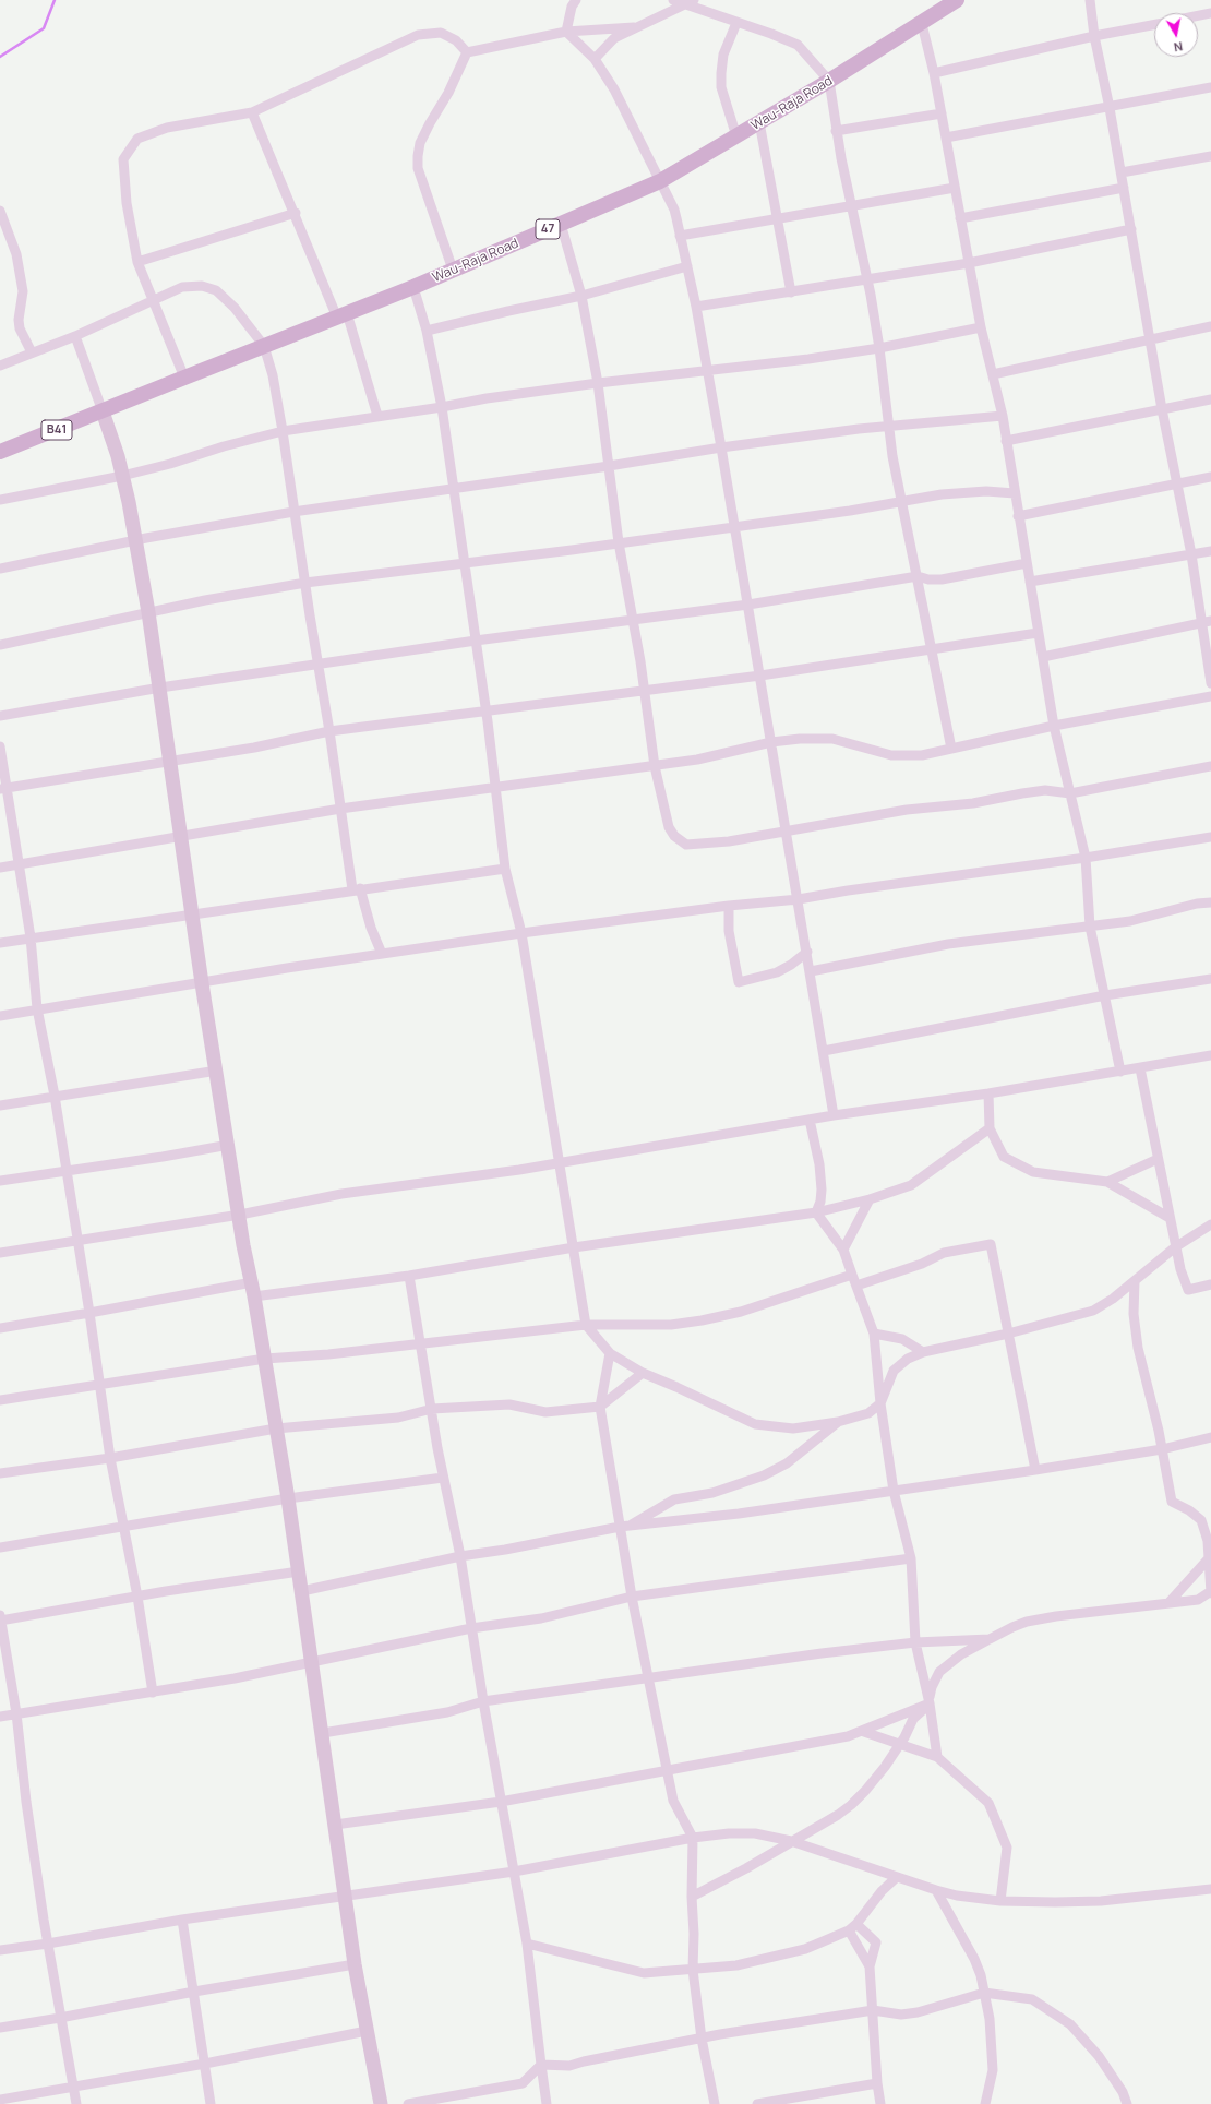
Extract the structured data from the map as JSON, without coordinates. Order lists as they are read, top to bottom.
{
  "streets": {
    "main road": ["Wau-Raja Road", "47", "B41"]
  },
  "crossings": [
    ["Wau-Raja Road", "B41"]
  ],
  "north": "bottom"
}
